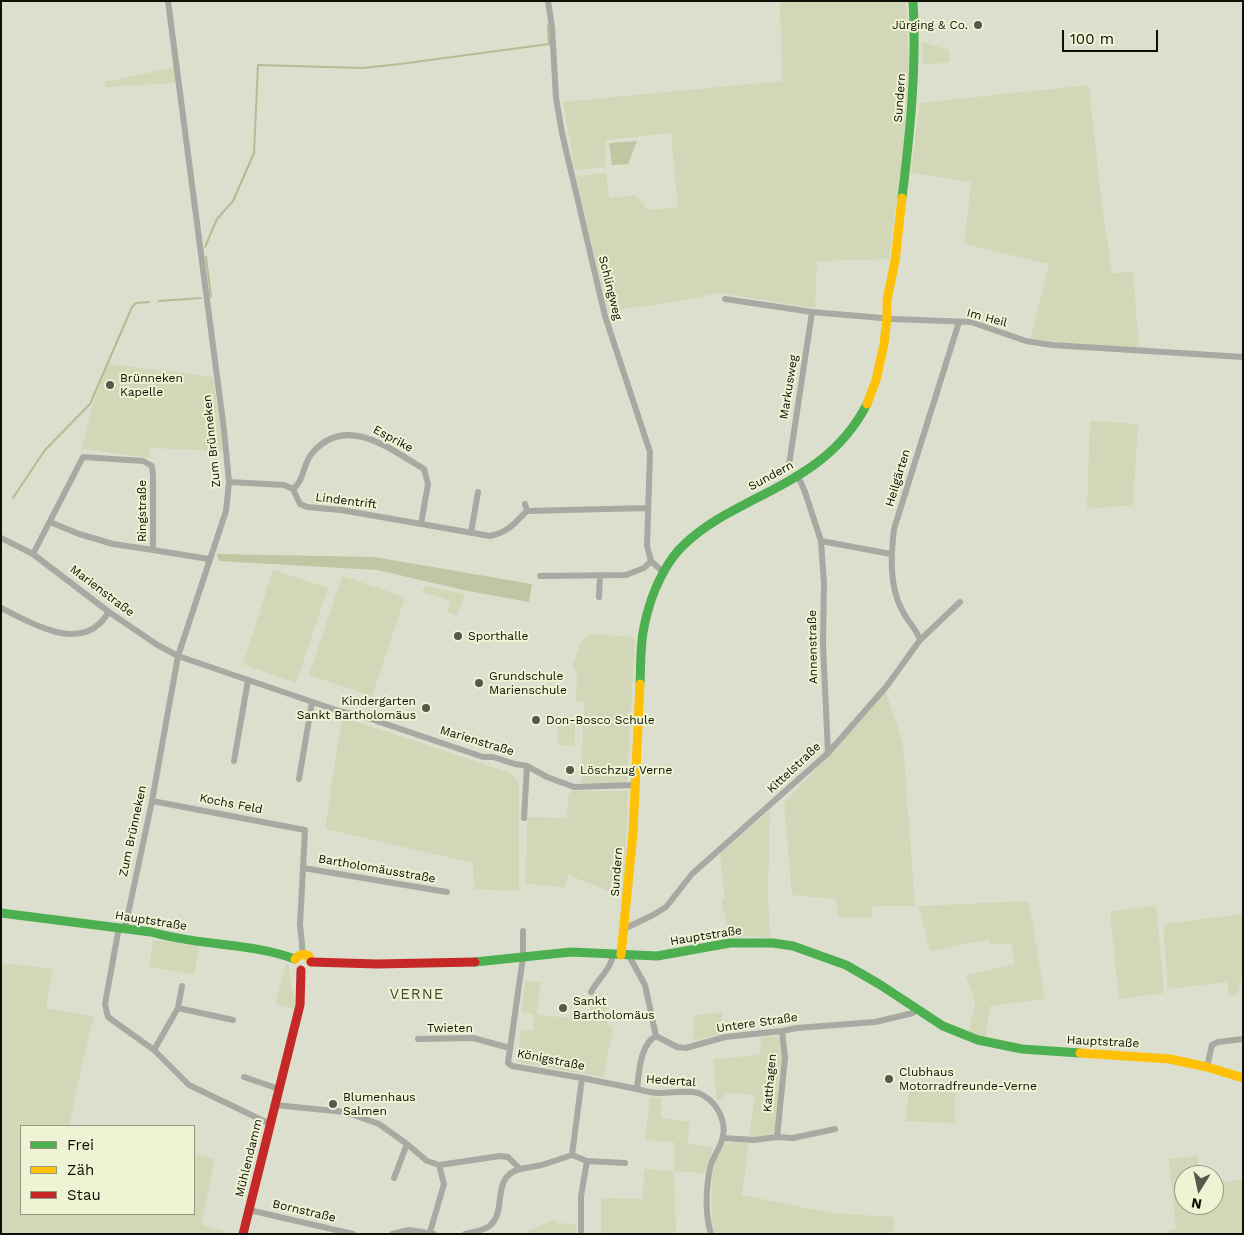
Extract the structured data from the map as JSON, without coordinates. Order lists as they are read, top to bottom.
{
  "streets": {
    "street": [
      "Sundern",
      "Schlingweg",
      "Im Heil",
      "Markusweg",
      "Esprike",
      "Zum Brünneken",
      "Heilgärten",
      "Lindentrift",
      "Ringstraße",
      "Marienstraße",
      "Annenstraße",
      "Kittelstraße",
      "Kochs Feld",
      "Bartholomäusstraße",
      "Hauptstraße",
      "Untere Straße",
      "Twieten",
      "Königstraße",
      "Hedertal",
      "Katthagen",
      "Mühlendamm",
      "Bornstraße"
    ]
  },
  "crossings": [
    ["Sundern", "Im Heil"],
    ["Sundern", "Marienstraße"],
    ["Sundern", "Annenstraße"],
    ["Sundern", "Kittelstraße"],
    ["Sundern", "Hauptstraße"],
    ["Schlingweg", "Lindentrift"],
    ["Im Heil", "Markusweg"],
    ["Im Heil", "Heilgärten"],
    ["Esprike", "Lindentrift"],
    ["Zum Brünneken", "Ringstraße"],
    ["Zum Brünneken", "Marienstraße"],
    ["Zum Brünneken", "Kochs Feld"],
    ["Zum Brünneken", "Hauptstraße"],
    ["Zum Brünneken", "Mühlendamm"],
    ["Heilgärten", "Kittelstraße"],
    ["Ringstraße", "Marienstraße"],
    ["Annenstraße", "Kittelstraße"],
    ["Kochs Feld", "Bartholomäusstraße"],
    ["Bartholomäusstraße", "Hauptstraße"],
    ["Bartholomäusstraße", "Mühlendamm"],
    ["Hauptstraße", "Untere Straße"],
    ["Hauptstraße", "Königstraße"],
    ["Hauptstraße", "Mühlendamm"],
    ["Untere Straße", "Katthagen"],
    ["Twieten", "Königstraße"],
    ["Königstraße", "Hedertal"],
    ["Mühlendamm", "Bornstraße"]
  ],
  "districts": ["VERNE"],
  "places": [
    "Jürging & Co.",
    "Brünneken Kapelle",
    "Sporthalle",
    "Grundschule Marienschule",
    "Kindergarten Sankt Bartholomäus",
    "Don-Bosco Schule",
    "Löschzug Verne",
    "Sankt Bartholomäus",
    "Clubhaus Motorradfreunde-Verne",
    "Blumenhaus Salmen"
  ],
  "legend": ["Frei", "Zäh", "Stau"],
  "scale_bar": "100 m",
  "north": "bottom"
}
